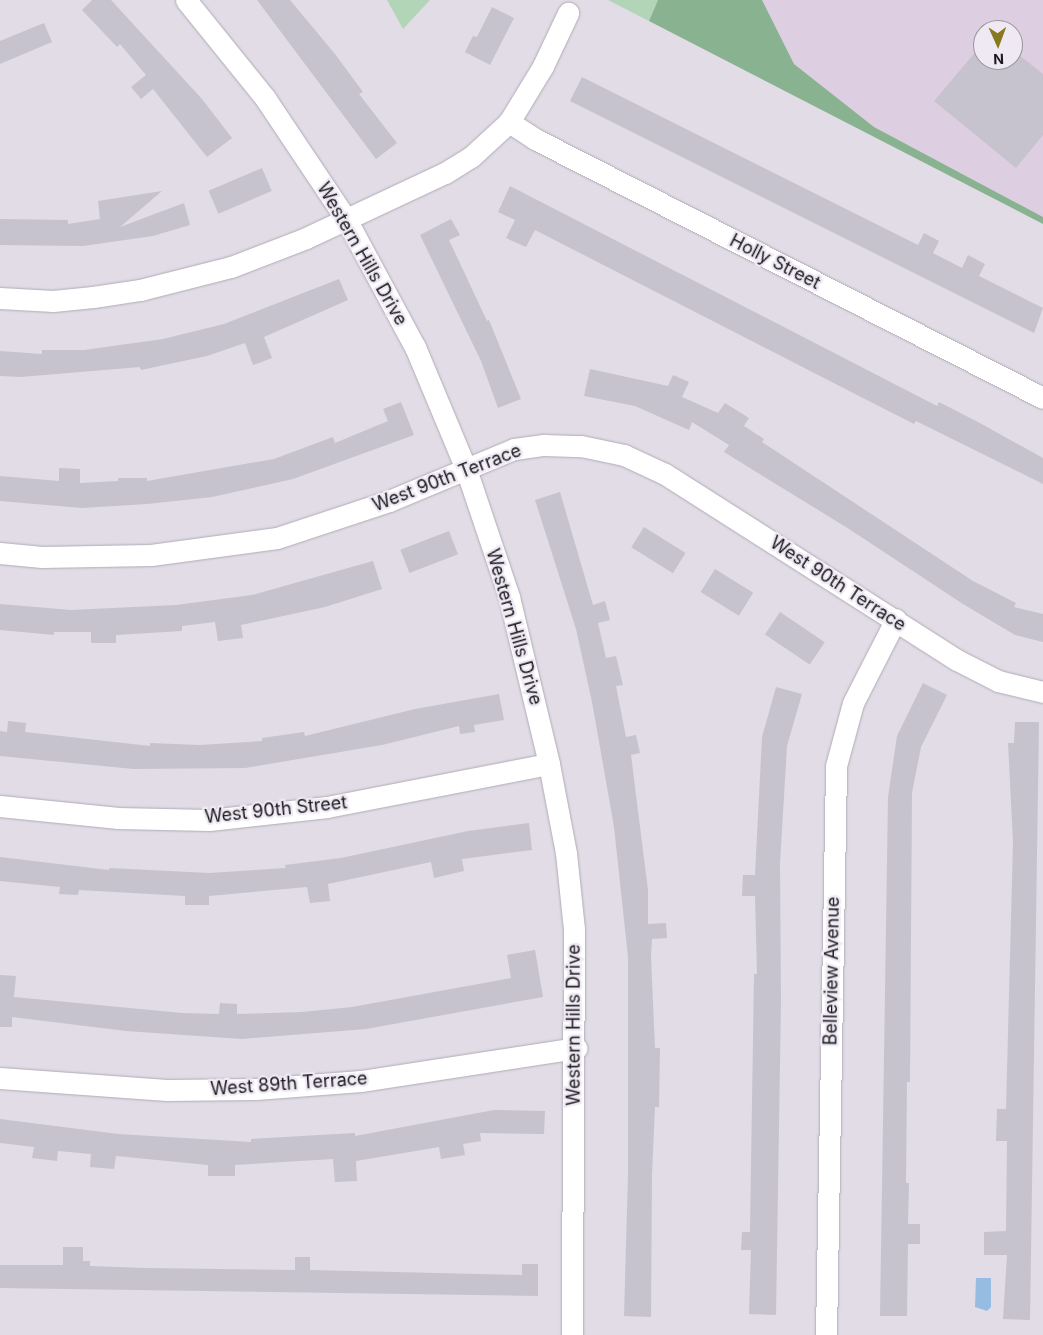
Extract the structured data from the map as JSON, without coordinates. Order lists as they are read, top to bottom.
{
  "streets": {
    "street": [
      "Western Hills Drive",
      "Holly Street",
      "West 90th Terrace",
      "West 90th Street",
      "Belleview Avenue",
      "West 89th Terrace"
    ]
  },
  "crossings": [
    ["Western Hills Drive", "West 90th Terrace"],
    ["Western Hills Drive", "West 90th Street"],
    ["Western Hills Drive", "West 89th Terrace"],
    ["West 90th Terrace", "Belleview Avenue"]
  ],
  "north": "bottom"
}
